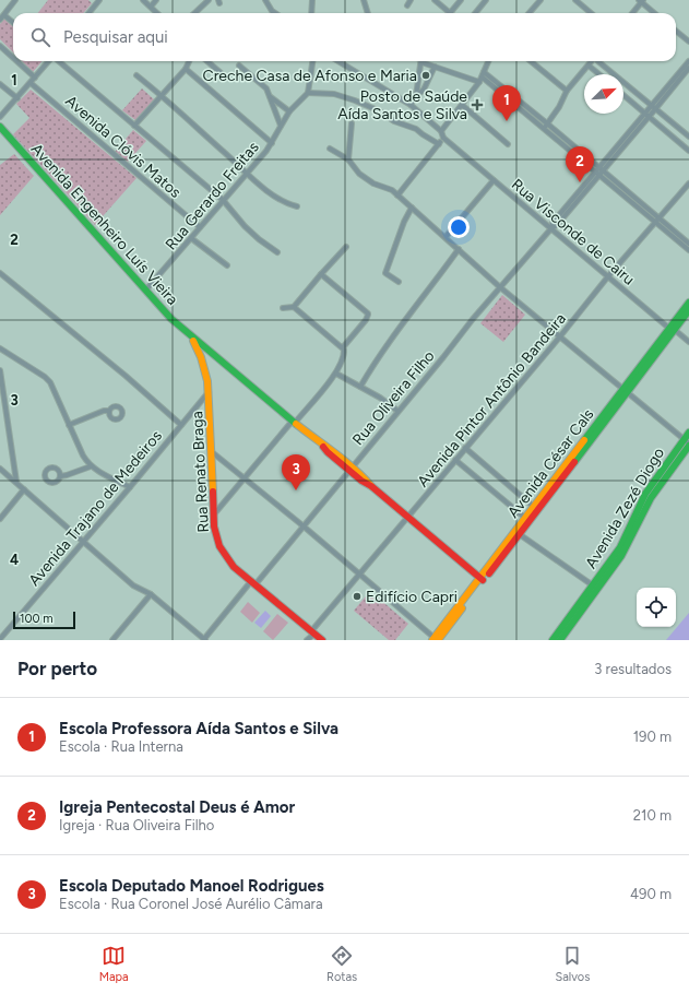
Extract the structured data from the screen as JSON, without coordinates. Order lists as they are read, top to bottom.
{
  "streets": {
    "main road": [
      "Avenida Engenheiro Luís Vieira",
      "Avenida César Cals",
      "Rua Renato Braga",
      "Avenida Zezé Diogo"
    ],
    "street": [
      "Avenida Clóvis Matos",
      "Rua Gerardo Freitas",
      "Rua Visconde de Cairu",
      "Rua Oliveira Filho",
      "Avenida Pintor Antônio Bandeira",
      "Avenida Trajano de Medeiros"
    ]
  },
  "crossings": [
    ["Avenida Clóvis Matos", "Rua Gerardo Freitas"],
    ["Rua Gerardo Freitas", "Avenida Engenheiro Luís Vieira"],
    ["Avenida Engenheiro Luís Vieira", "Rua Oliveira Filho"],
    ["Avenida Engenheiro Luís Vieira", "Avenida Pintor Antônio Bandeira"],
    ["Avenida Engenheiro Luís Vieira", "Avenida César Cals"],
    ["Avenida Engenheiro Luís Vieira", "Rua Renato Braga"],
    ["Rua Visconde de Cairu", "Rua Oliveira Filho"],
    ["Rua Visconde de Cairu", "Avenida Pintor Antônio Bandeira"],
    ["Rua Visconde de Cairu", "Avenida César Cals"],
    ["Rua Oliveira Filho", "Rua Renato Braga"],
    ["Avenida Pintor Antônio Bandeira", "Rua Renato Braga"],
    ["Rua Renato Braga", "Avenida Trajano de Medeiros"]
  ],
  "places": {
    "other": ["Creche Casa de Afonso e Maria", "Edifício Capri"],
    "health": ["Posto de Saúde Aída Santos e Silva"]
  },
  "scale_bar": "100 m",
  "north": "top right",
  "page": {
    "search": "Pesquisar aqui",
    "pins": ["1", "2", "3"],
    "scale": "100 m",
    "heading": ["Por perto", "3 resultados"],
    "list": [
      {
        "mark": "1",
        "name": "Escola Professora Aída Santos e Silva",
        "note": "Escola · Rua Interna",
        "value": "190 m"
      },
      {
        "mark": "2",
        "name": "Igreja Pentecostal Deus é Amor",
        "note": "Igreja · Rua Oliveira Filho",
        "value": "210 m"
      },
      {
        "mark": "3",
        "name": "Escola Deputado Manoel Rodrigues",
        "note": "Escola · Rua Coronel José Aurélio Câmara",
        "value": "490 m"
      }
    ],
    "nav": ["Mapa", "Rotas", "Salvos"]
  },
  "grid": {
    "rows": [
      "1",
      "2",
      "3",
      "4"
    ]
  }
}
